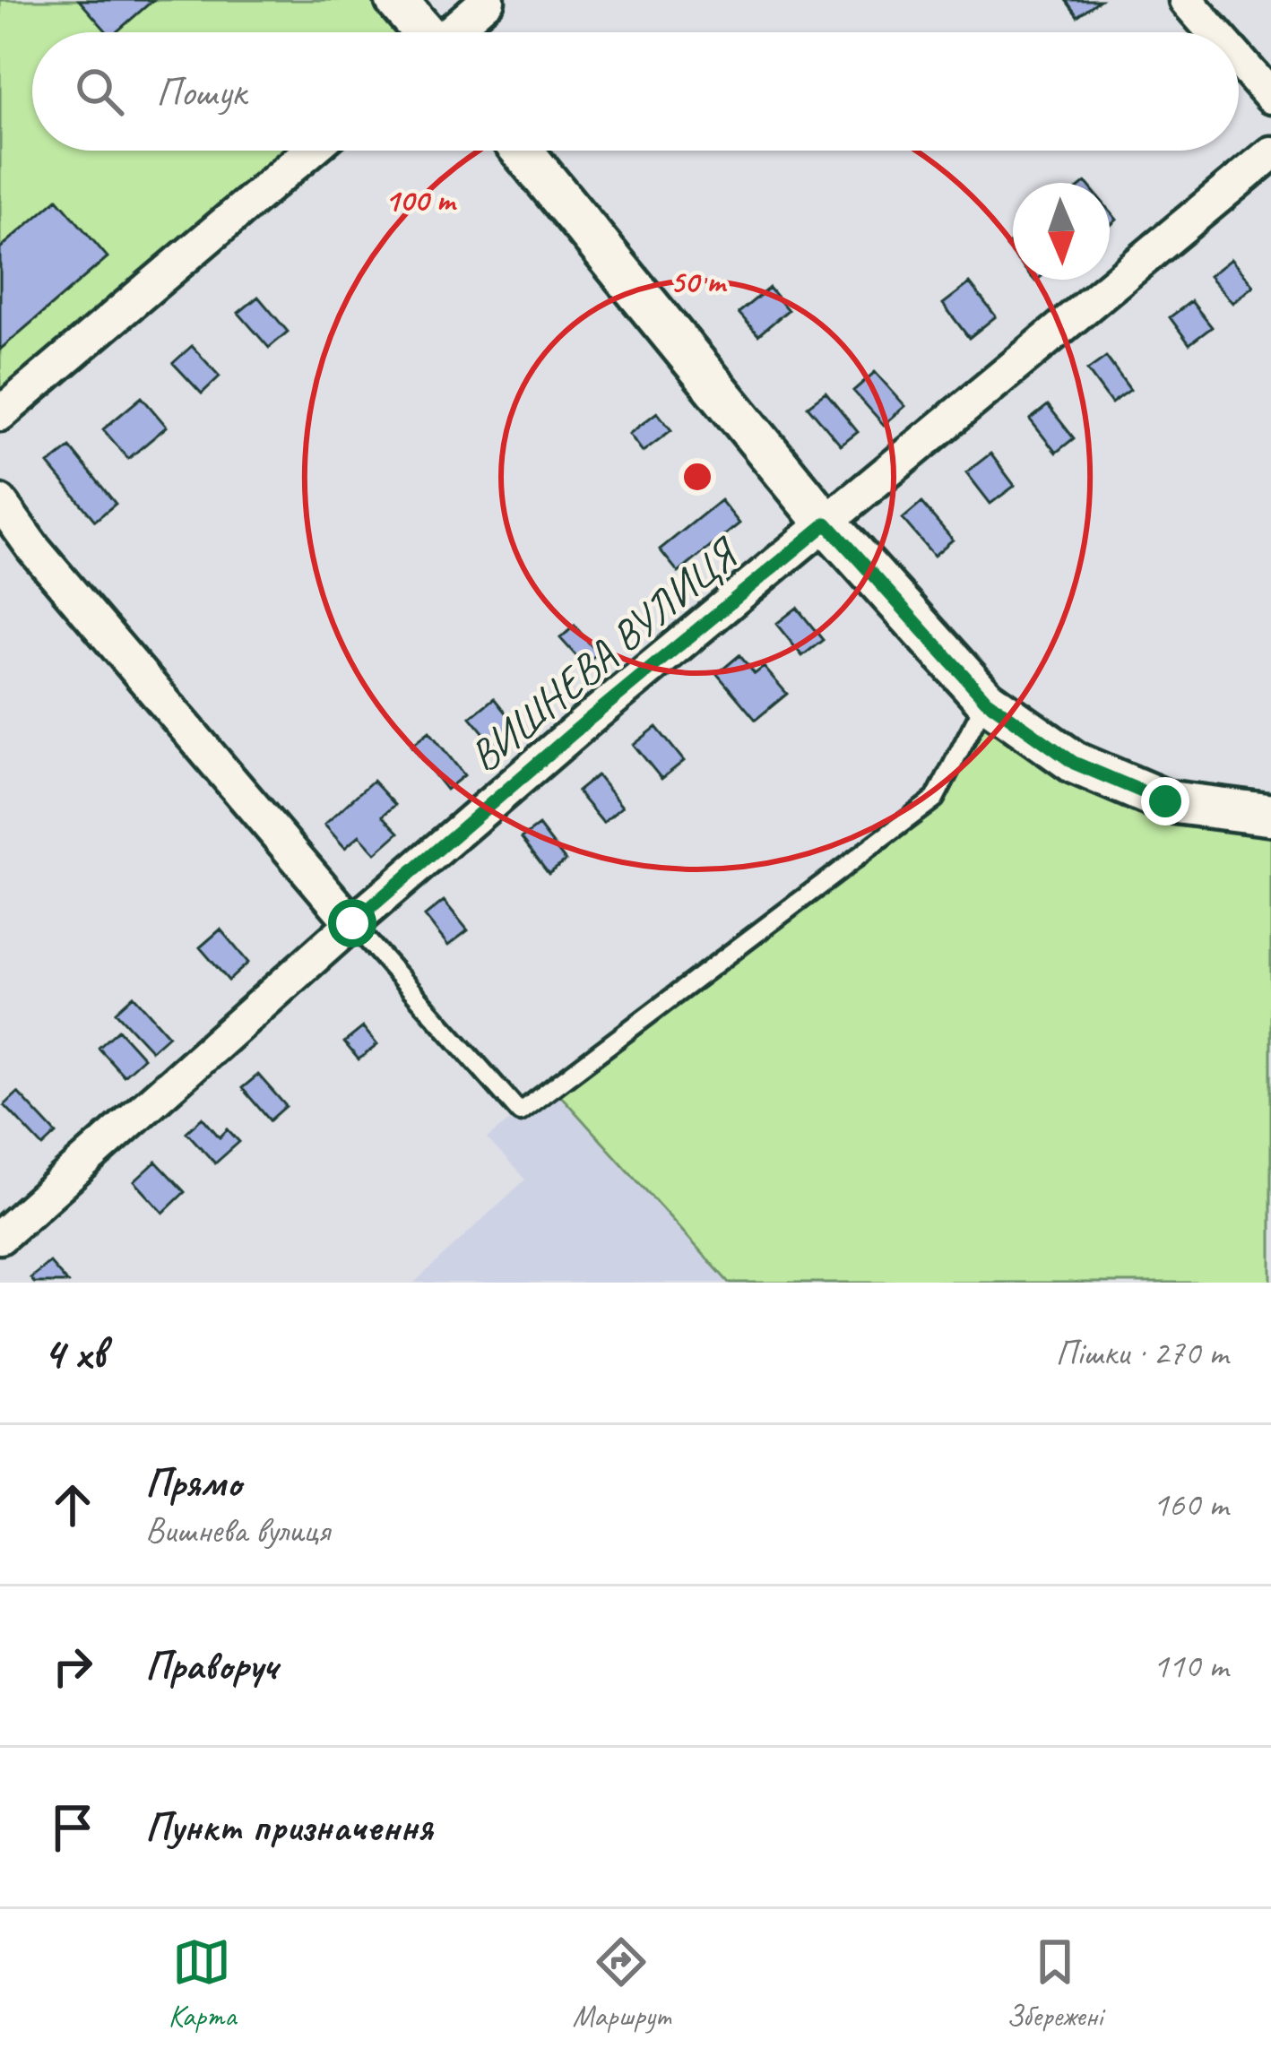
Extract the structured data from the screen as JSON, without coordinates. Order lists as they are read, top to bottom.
{
  "streets": {
    "street": ["ВИШНЕВА ВУЛИЦЯ"]
  },
  "north": "bottom",
  "page": {
    "search": "Пошук",
    "heading": ["4 хв", "Пішки · 270 m"],
    "list": [
      ["Прямо", "Вишнева вулиця", "160 m"],
      ["Праворуч", "110 m"],
      "Пункт призначення"
    ],
    "nav": ["Карта", "Маршрут", "Збережені"]
  },
  "rings": ["100 m", "50 m"]
}
